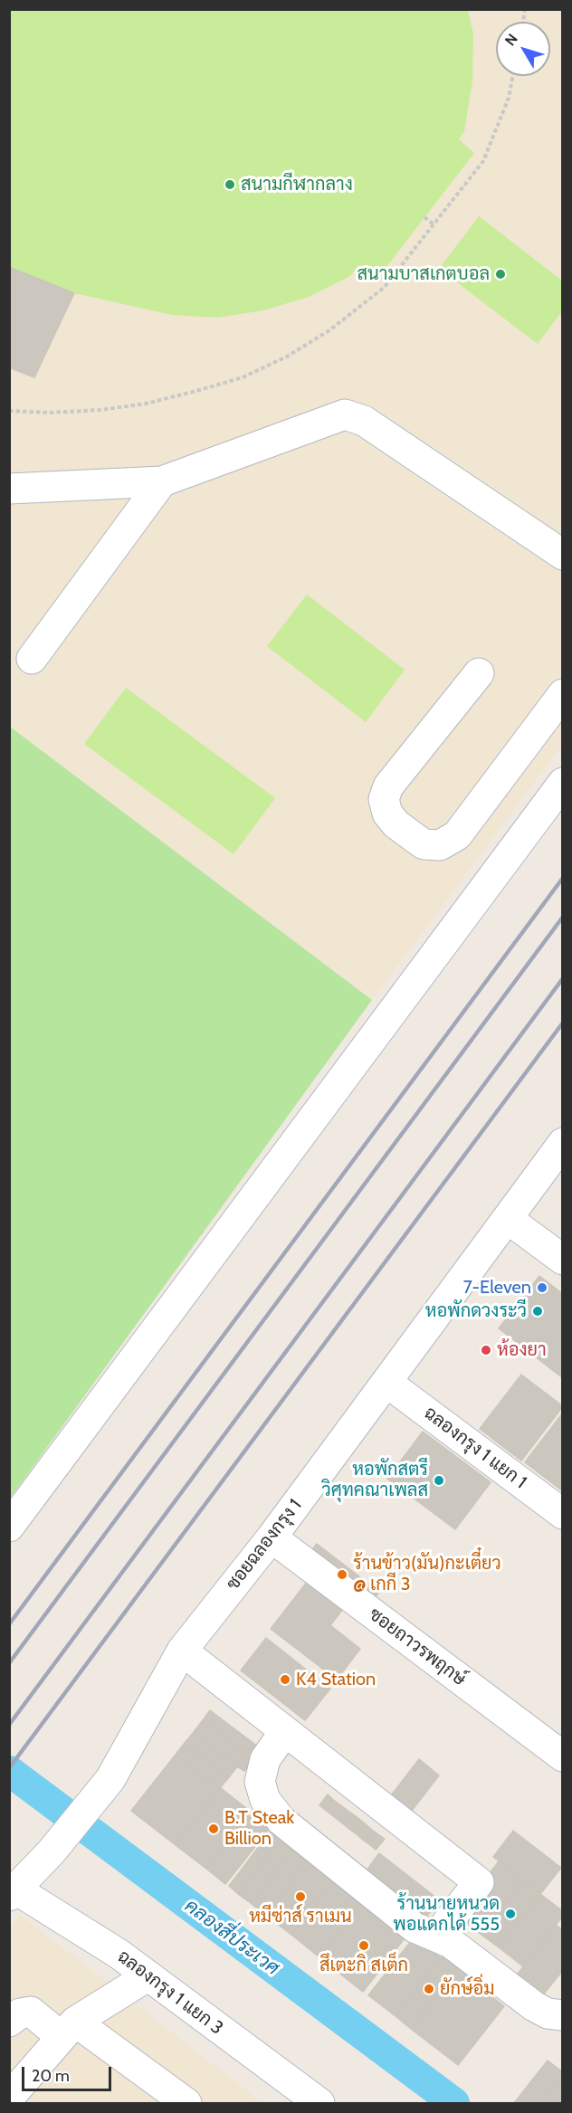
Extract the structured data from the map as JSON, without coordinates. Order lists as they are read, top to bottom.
{
  "streets": {
    "street": [
      "ฉลองกรุง 1 แยก 1",
      "ซอยฉลองกรุง 1",
      "ซอยถาวรพฤกษ์",
      "ฉลองกรุง 1 แยก 3"
    ]
  },
  "crossings": [
    ["ฉลองกรุง 1 แยก 1", "ซอยฉลองกรุง 1"],
    ["ซอยฉลองกรุง 1", "ซอยถาวรพฤกษ์"],
    ["ซอยฉลองกรุง 1", "ฉลองกรุง 1 แยก 3"]
  ],
  "water": ["คลองสี่ประเวศ"],
  "places": [
    "สนามกีฬากลาง",
    "สนามบาสเกตบอล",
    "7-Eleven",
    "หอพักดวงระวี",
    "ห้องยา",
    "หอพักสตรี วิศุทคณาเพลส",
    "ร้านข้าว(มัน)กะเตี๋ยว @ เกกี 3",
    "K4 Station",
    "B.T Steak Billion",
    "หมีซ่าส์ ราเมน",
    "ร้านนายหนวด พอแดกได้ 555",
    "สึเตะกิ สเต็ก",
    "ยักษ์อิ่ม"
  ],
  "scale_bar": "20 m",
  "north": "top left"
}
